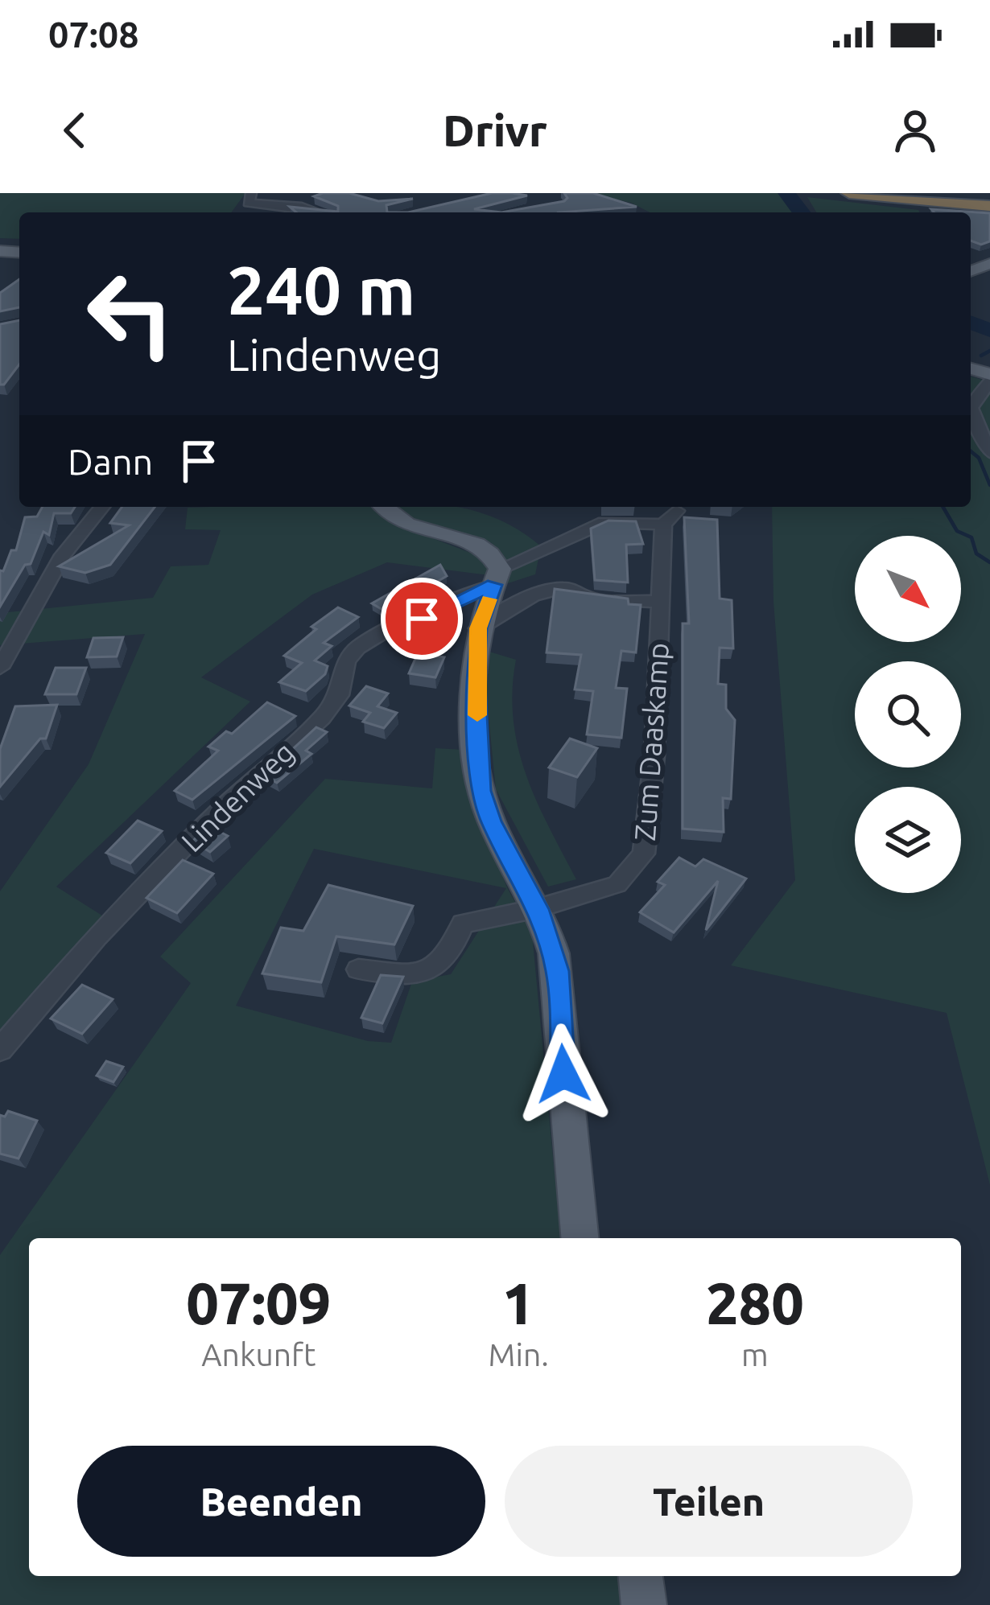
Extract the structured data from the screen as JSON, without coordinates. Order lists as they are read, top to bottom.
{
  "streets": {
    "street": ["Zum Daaskamp", "Lindenweg"]
  },
  "crossings": [
    ["Zum Daaskamp", "Lindenweg"]
  ],
  "north": "bottom right",
  "page": {
    "status": "07:08",
    "header": "Drivr",
    "turn": ["240 m", "Lindenweg"],
    "then": "Dann",
    "eta": [
      "07:09",
      "Ankunft",
      "1",
      "Min.",
      "280",
      "m"
    ],
    "buttons": ["Beenden", "Teilen"]
  }
}
